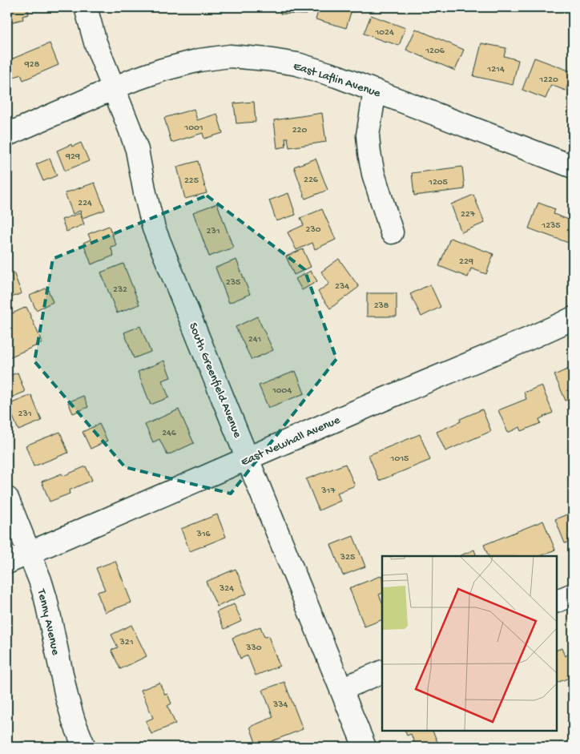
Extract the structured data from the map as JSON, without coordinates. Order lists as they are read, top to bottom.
{
  "streets": {
    "street": [
      "East Laflin Avenue",
      "South Greenfield Avenue",
      "East Newhall Avenue",
      "Tenny Avenue"
    ]
  },
  "crossings": [
    ["East Laflin Avenue", "South Greenfield Avenue"],
    ["South Greenfield Avenue", "East Newhall Avenue"],
    ["East Newhall Avenue", "Tenny Avenue"]
  ],
  "house_numbers": [
    "1024",
    "1206",
    "928",
    "1214",
    "1220",
    "1001",
    "220",
    "929",
    "226",
    "225",
    "1205",
    "224",
    "227",
    "1235",
    "230",
    "231",
    "229",
    "235",
    "234",
    "232",
    "238",
    "241",
    "1004",
    "231",
    "246",
    "1015",
    "317",
    "316",
    "325",
    "324",
    "321",
    "330",
    "334"
  ]
}
